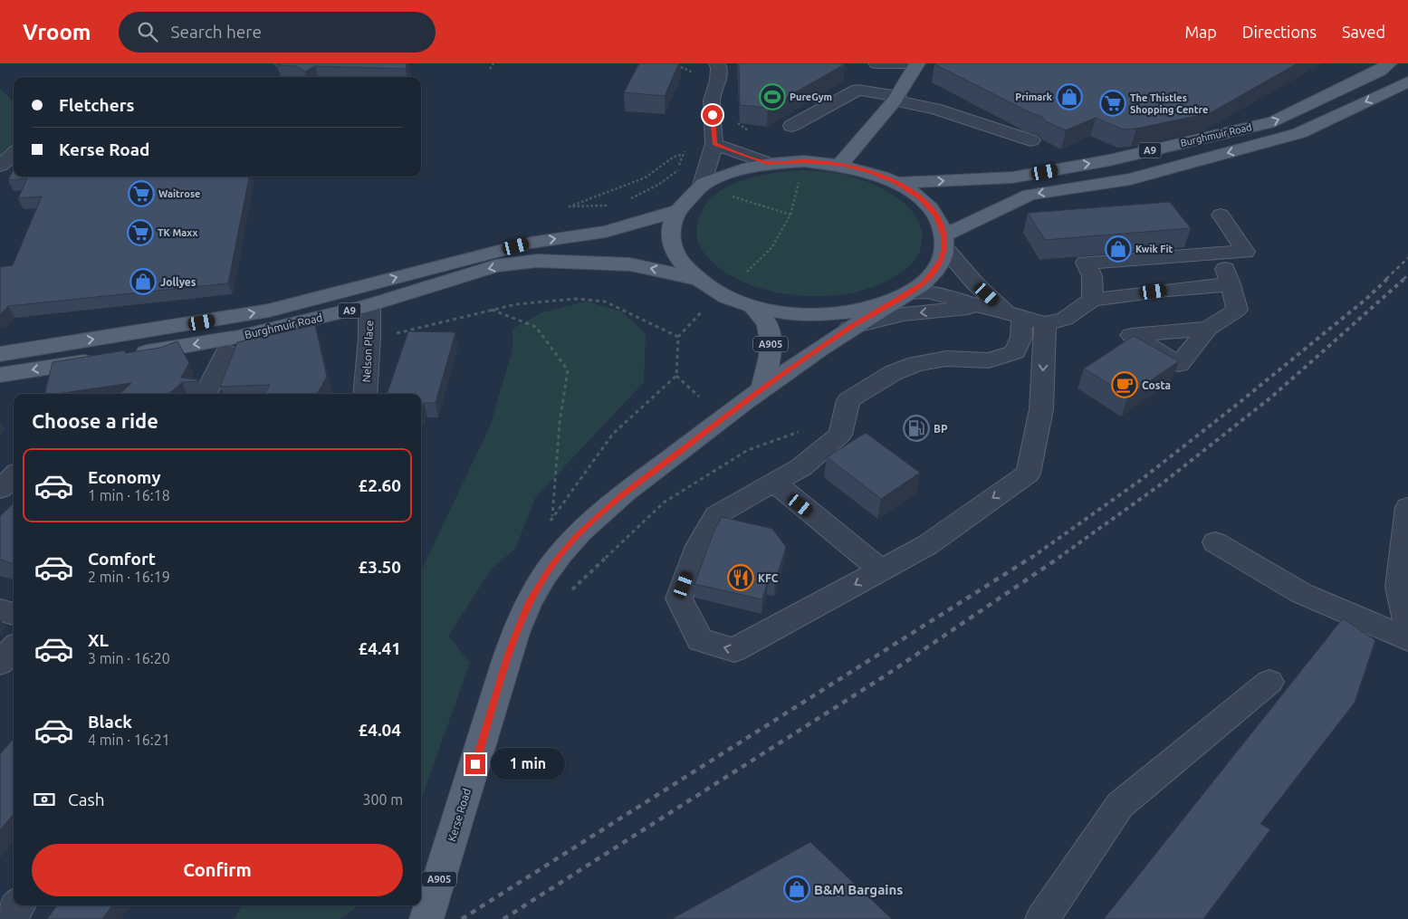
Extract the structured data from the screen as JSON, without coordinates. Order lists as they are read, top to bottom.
{
  "streets": {
    "main road": [
      "Burghmuir Road",
      "A9",
      "A905",
      "Kerse Road"
    ],
    "street": ["Nelson Place"]
  },
  "crossings": [
    ["Burghmuir Road", "Nelson Place"],
    ["A905", "Kerse Road"]
  ],
  "places": {
    "sports": ["PureGym"],
    "shop": [
      "Primark",
      "Kwik Fit",
      "Jollyes",
      "B&M Bargains"
    ],
    "supermarket": ["The Thistles Shopping Centre", "Waitrose", "TK Maxx"],
    "cafe": ["Costa"],
    "fuel station": ["BP"],
    "restaurant": ["KFC"]
  },
  "page": {
    "header": "Vroom",
    "search": "Search here",
    "nav": ["Map", "Directions", "Saved"],
    "banner": ["Fletchers", "Kerse Road"],
    "heading": "Choose a ride",
    "list": [
      {
        "name": "Economy",
        "note": "1 min · 16:18",
        "value": "£2.60"
      },
      {
        "name": "Comfort",
        "note": "2 min · 16:19",
        "value": "£3.50"
      },
      {
        "name": "XL",
        "note": "3 min · 16:20",
        "value": "£4.41"
      },
      {
        "name": "Black",
        "note": "4 min · 16:21",
        "value": "£4.04"
      }
    ],
    "bubble": "1 min",
    "pay": ["Cash", "300 m"],
    "buttons": "Confirm"
  }
}
